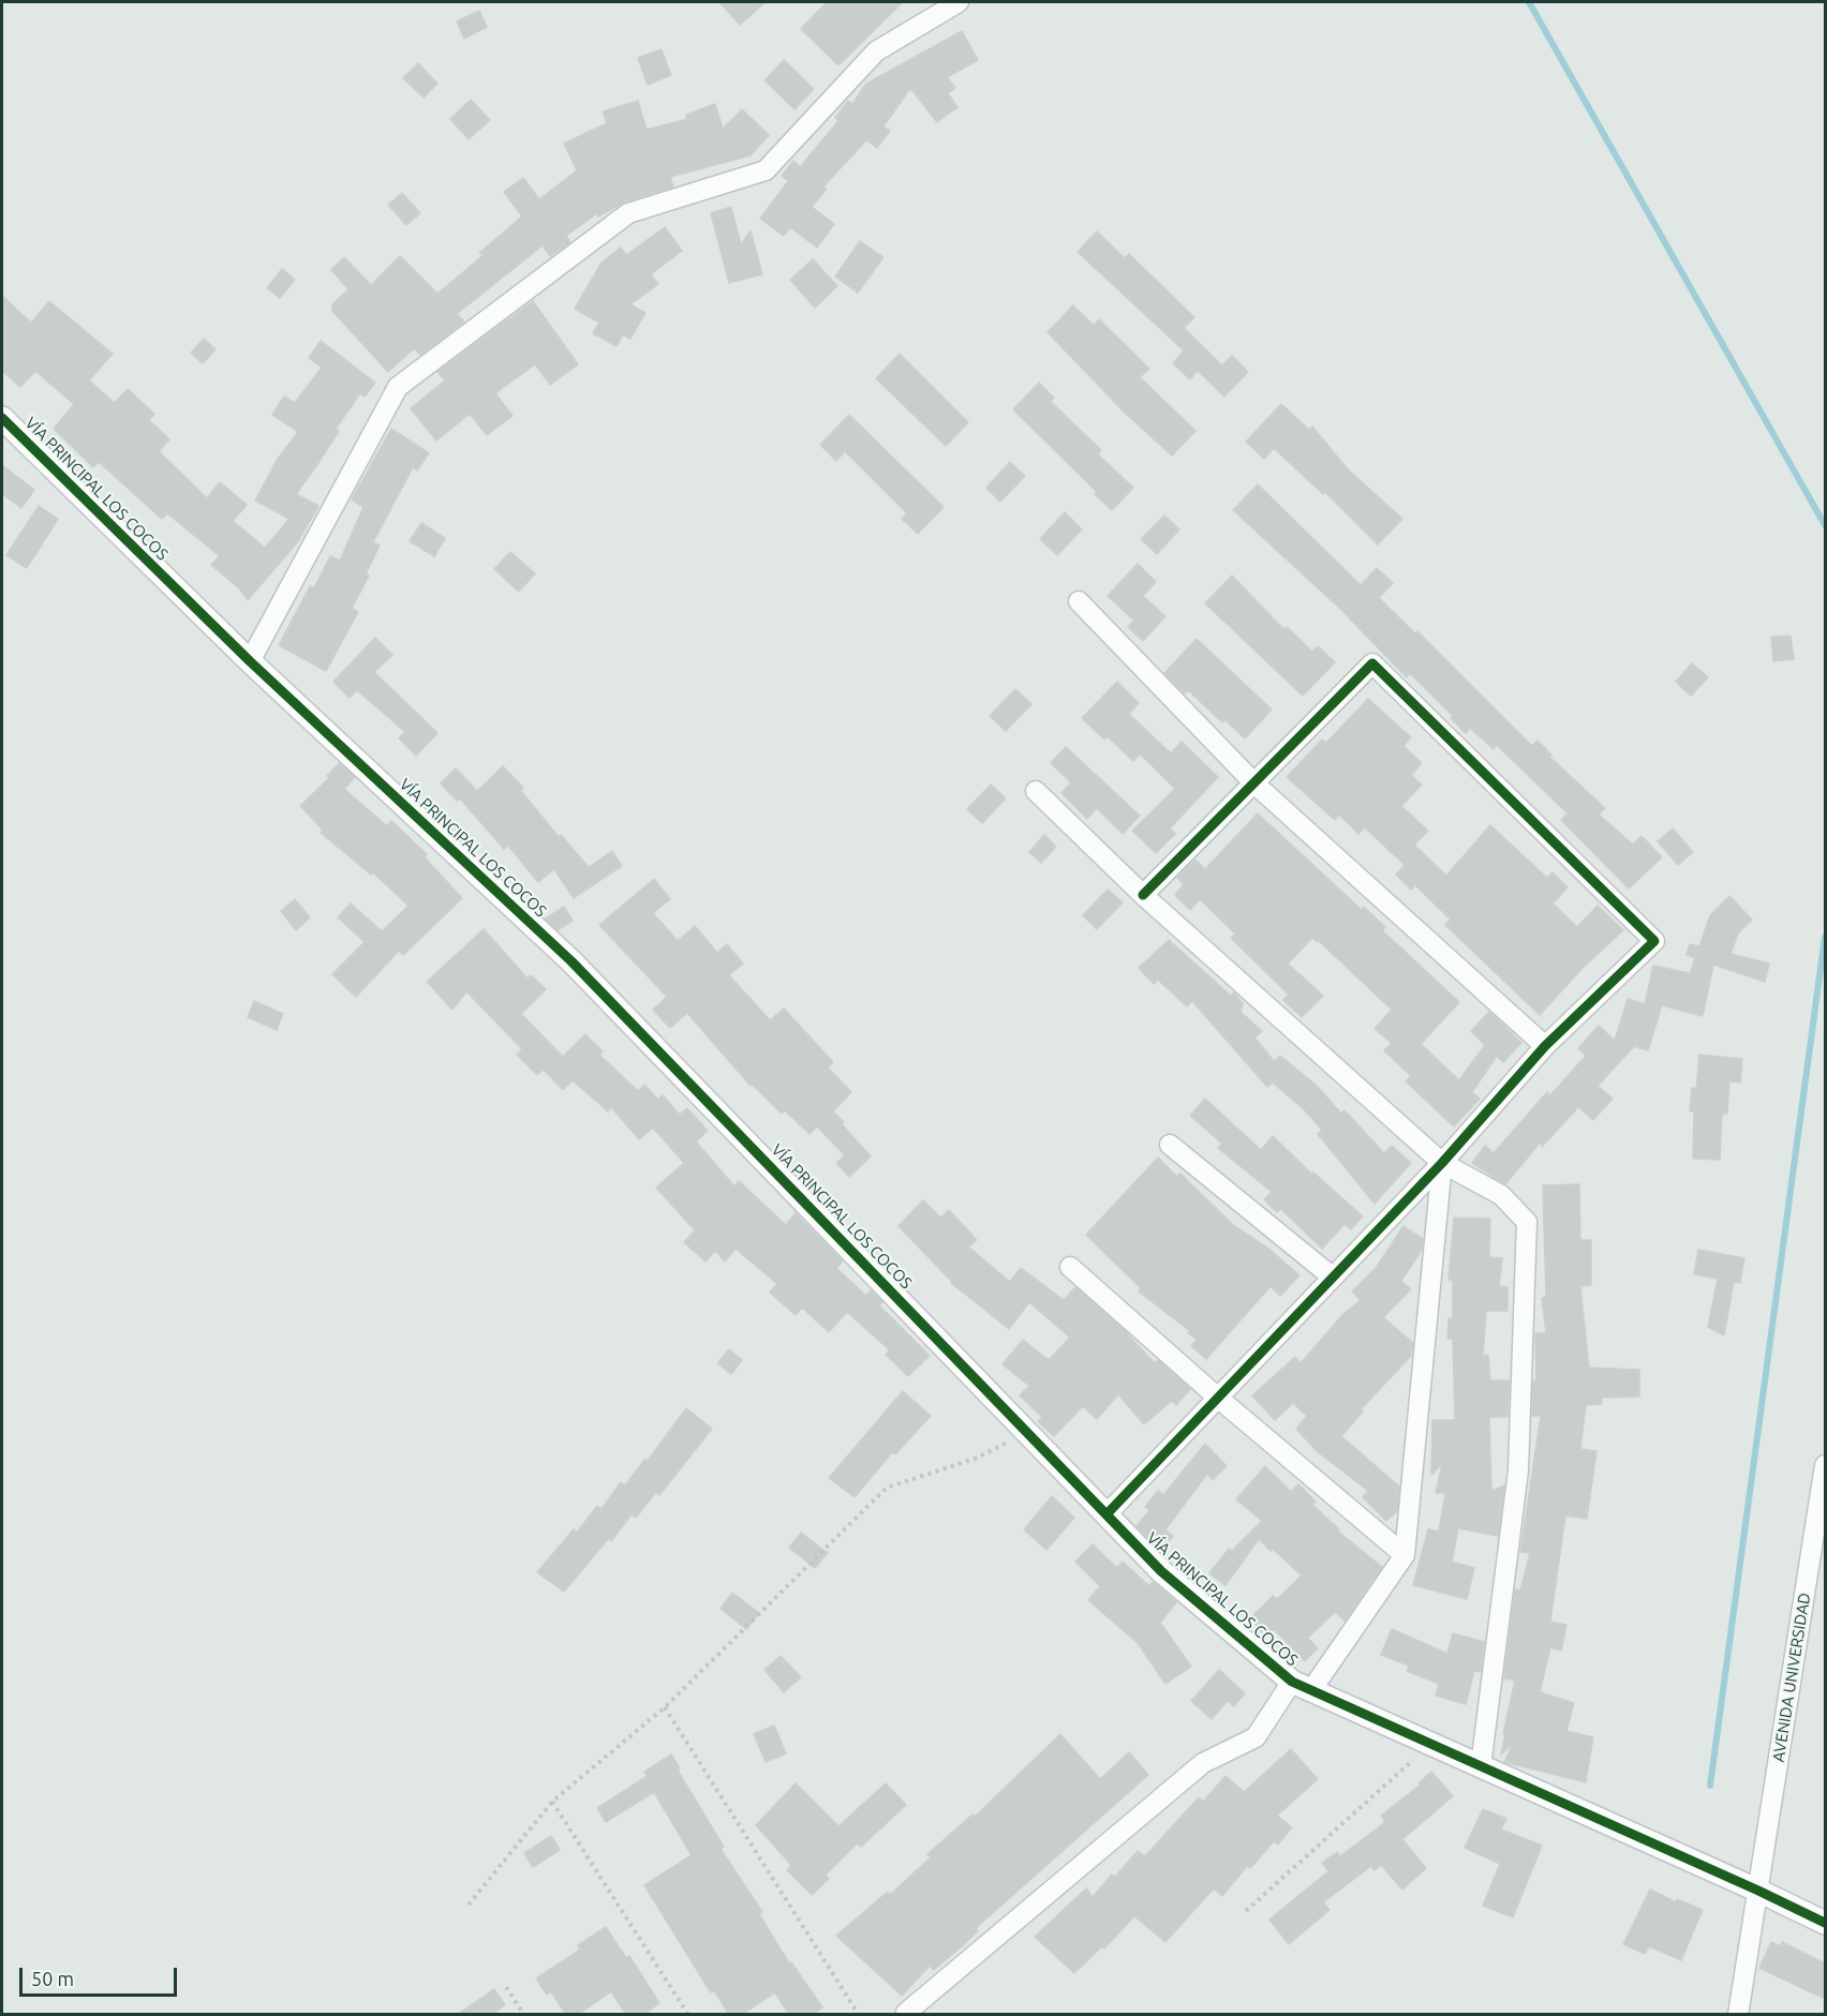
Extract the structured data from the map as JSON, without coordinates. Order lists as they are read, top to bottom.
{
  "streets": {
    "street": ["VÍA PRINCIPAL LOS COCOS", "AVENIDA UNIVERSIDAD"]
  },
  "crossings": [
    ["VÍA PRINCIPAL LOS COCOS", "AVENIDA UNIVERSIDAD"]
  ],
  "scale_bar": "50 m"
}
